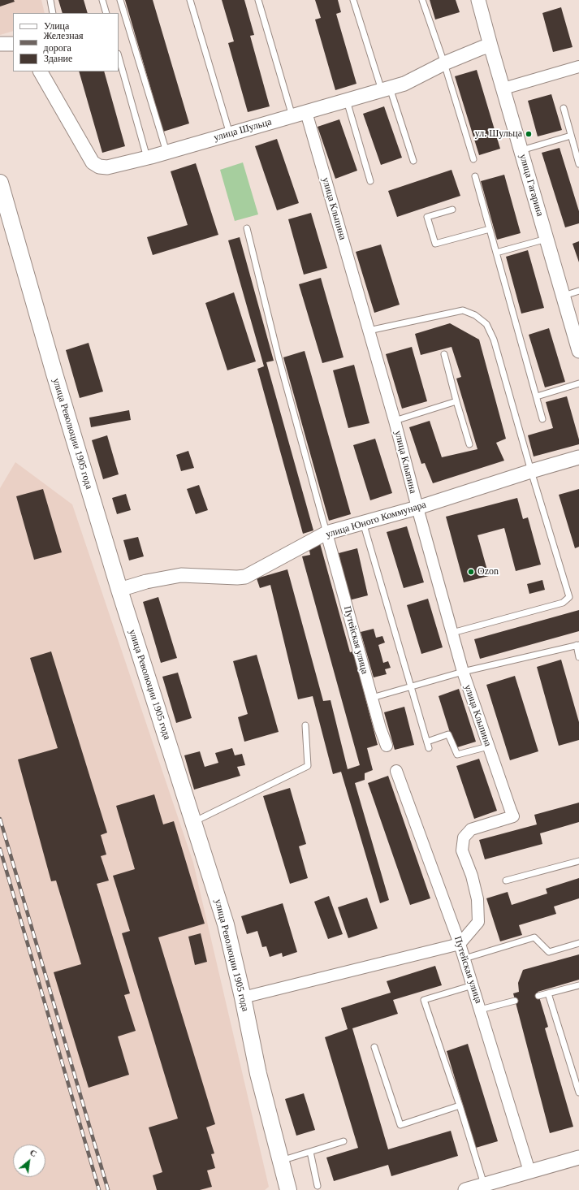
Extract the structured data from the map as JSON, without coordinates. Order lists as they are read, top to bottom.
{
  "streets": {
    "main road": ["улица Революции 1905 года"],
    "street": [
      "улица Шульца",
      "улица Гагарина",
      "улица Клыпина",
      "улица Юного Коммунара",
      "Путейская улица"
    ]
  },
  "crossings": [
    ["улица Шульца", "улица Гагарина"],
    ["улица Шульца", "улица Клыпина"],
    ["улица Клыпина", "улица Юного Коммунара"],
    ["улица Клыпина", "Путейская улица"],
    ["улица Революции 1905 года", "улица Юного Коммунара"],
    ["улица Юного Коммунара", "Путейская улица"]
  ],
  "places": ["ул. Шульца", "Ozon"],
  "legend": ["Улица", "Железная дорога", "Здание"],
  "north": "top right"
}
